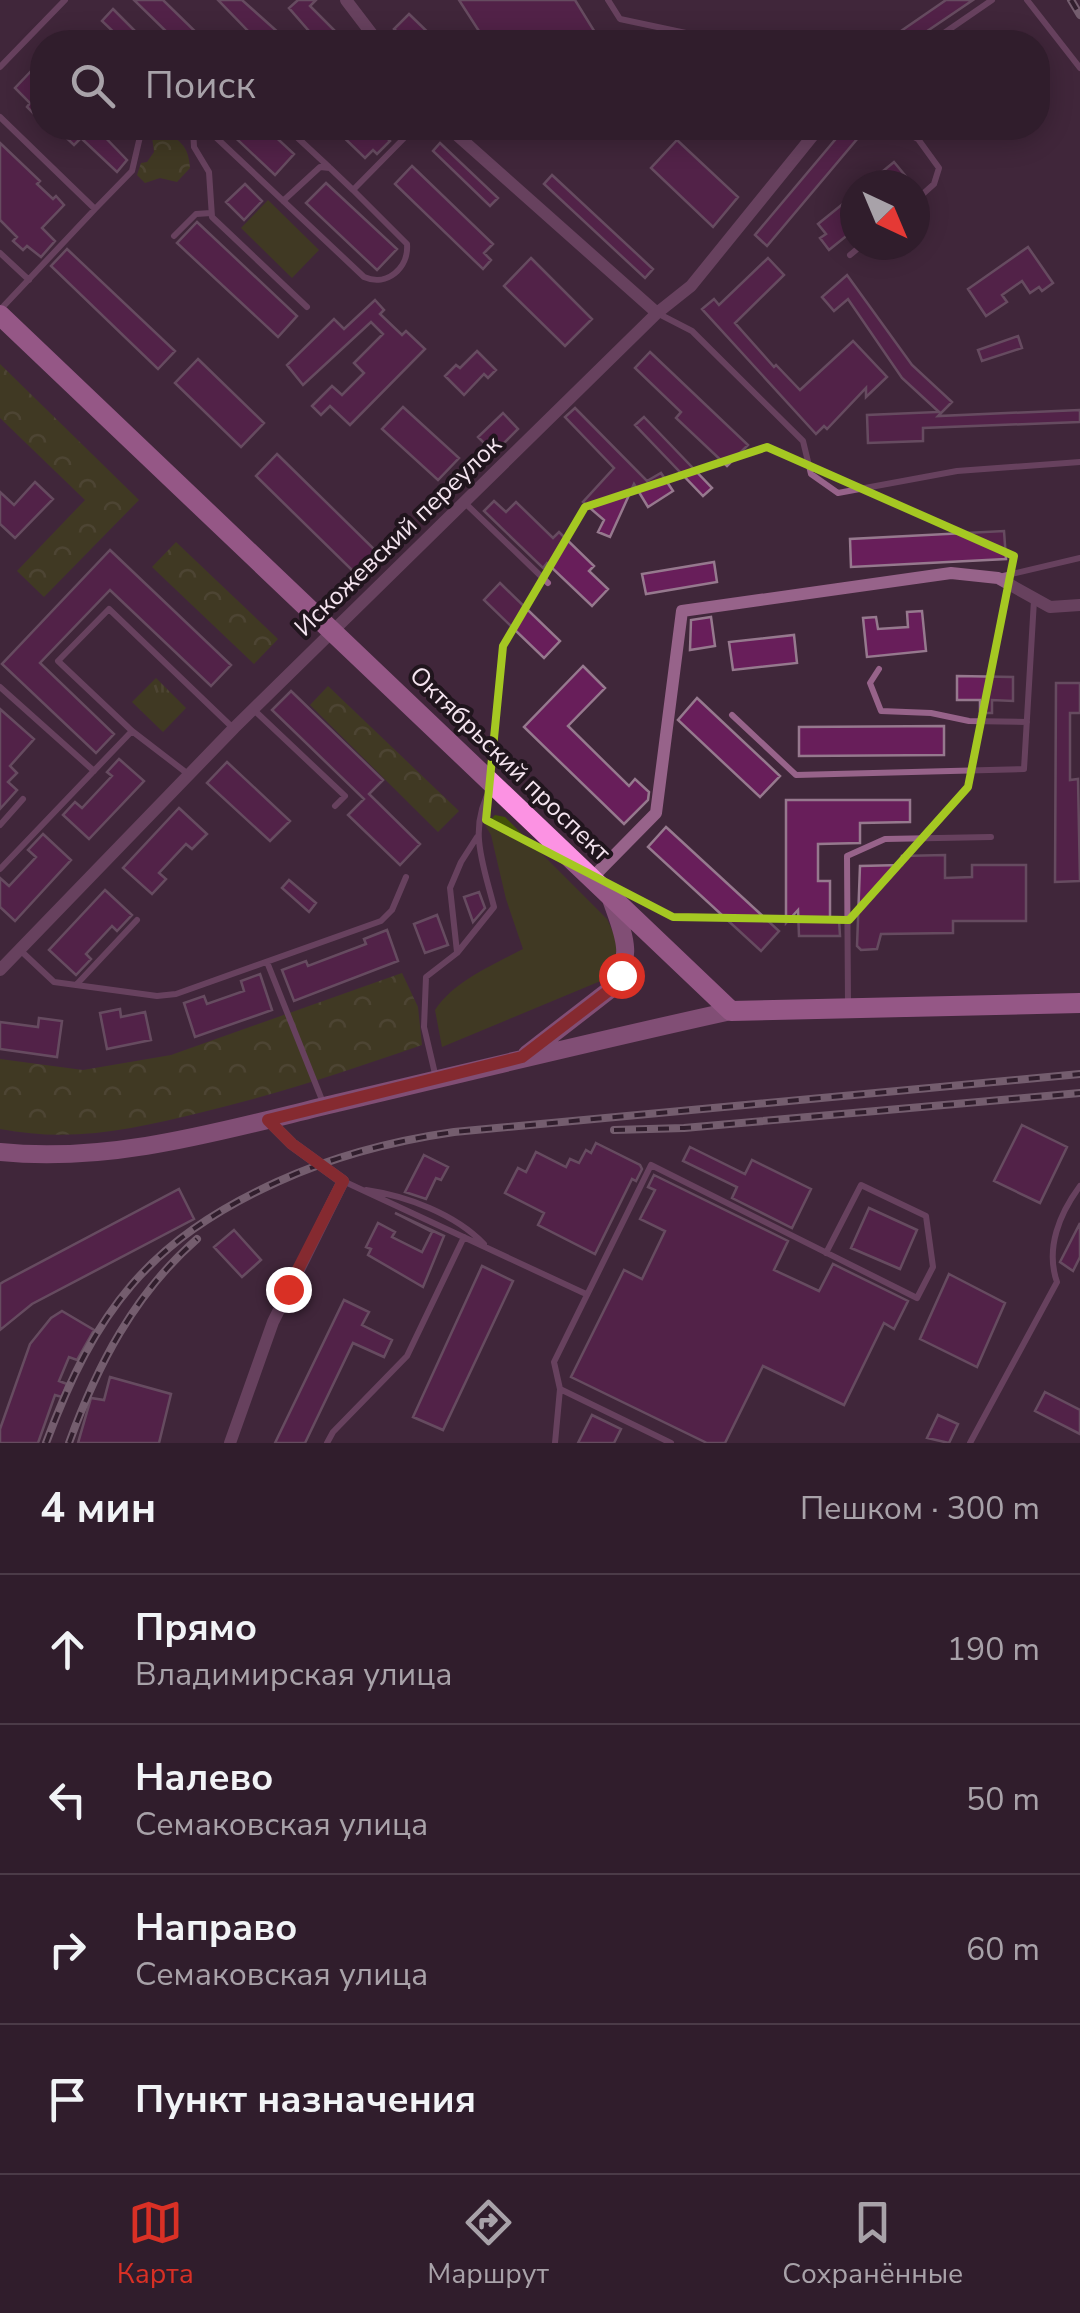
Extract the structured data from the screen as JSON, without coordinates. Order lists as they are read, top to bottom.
{
  "streets": {
    "main road": ["Октябрьский проспект"],
    "street": ["Искожевский переулок"]
  },
  "crossings": [
    ["Искожевский переулок", "Октябрьский проспект"]
  ],
  "north": "bottom right",
  "page": {
    "search": "Поиск",
    "heading": ["4 мин", "Пешком · 300 m"],
    "list": [
      ["Прямо", "Владимирская улица", "190 m"],
      ["Налево", "Семаковская улица", "50 m"],
      ["Направо", "Семаковская улица", "60 m"],
      "Пункт назначения"
    ],
    "nav": ["Карта", "Маршрут", "Сохранённые"]
  }
}
